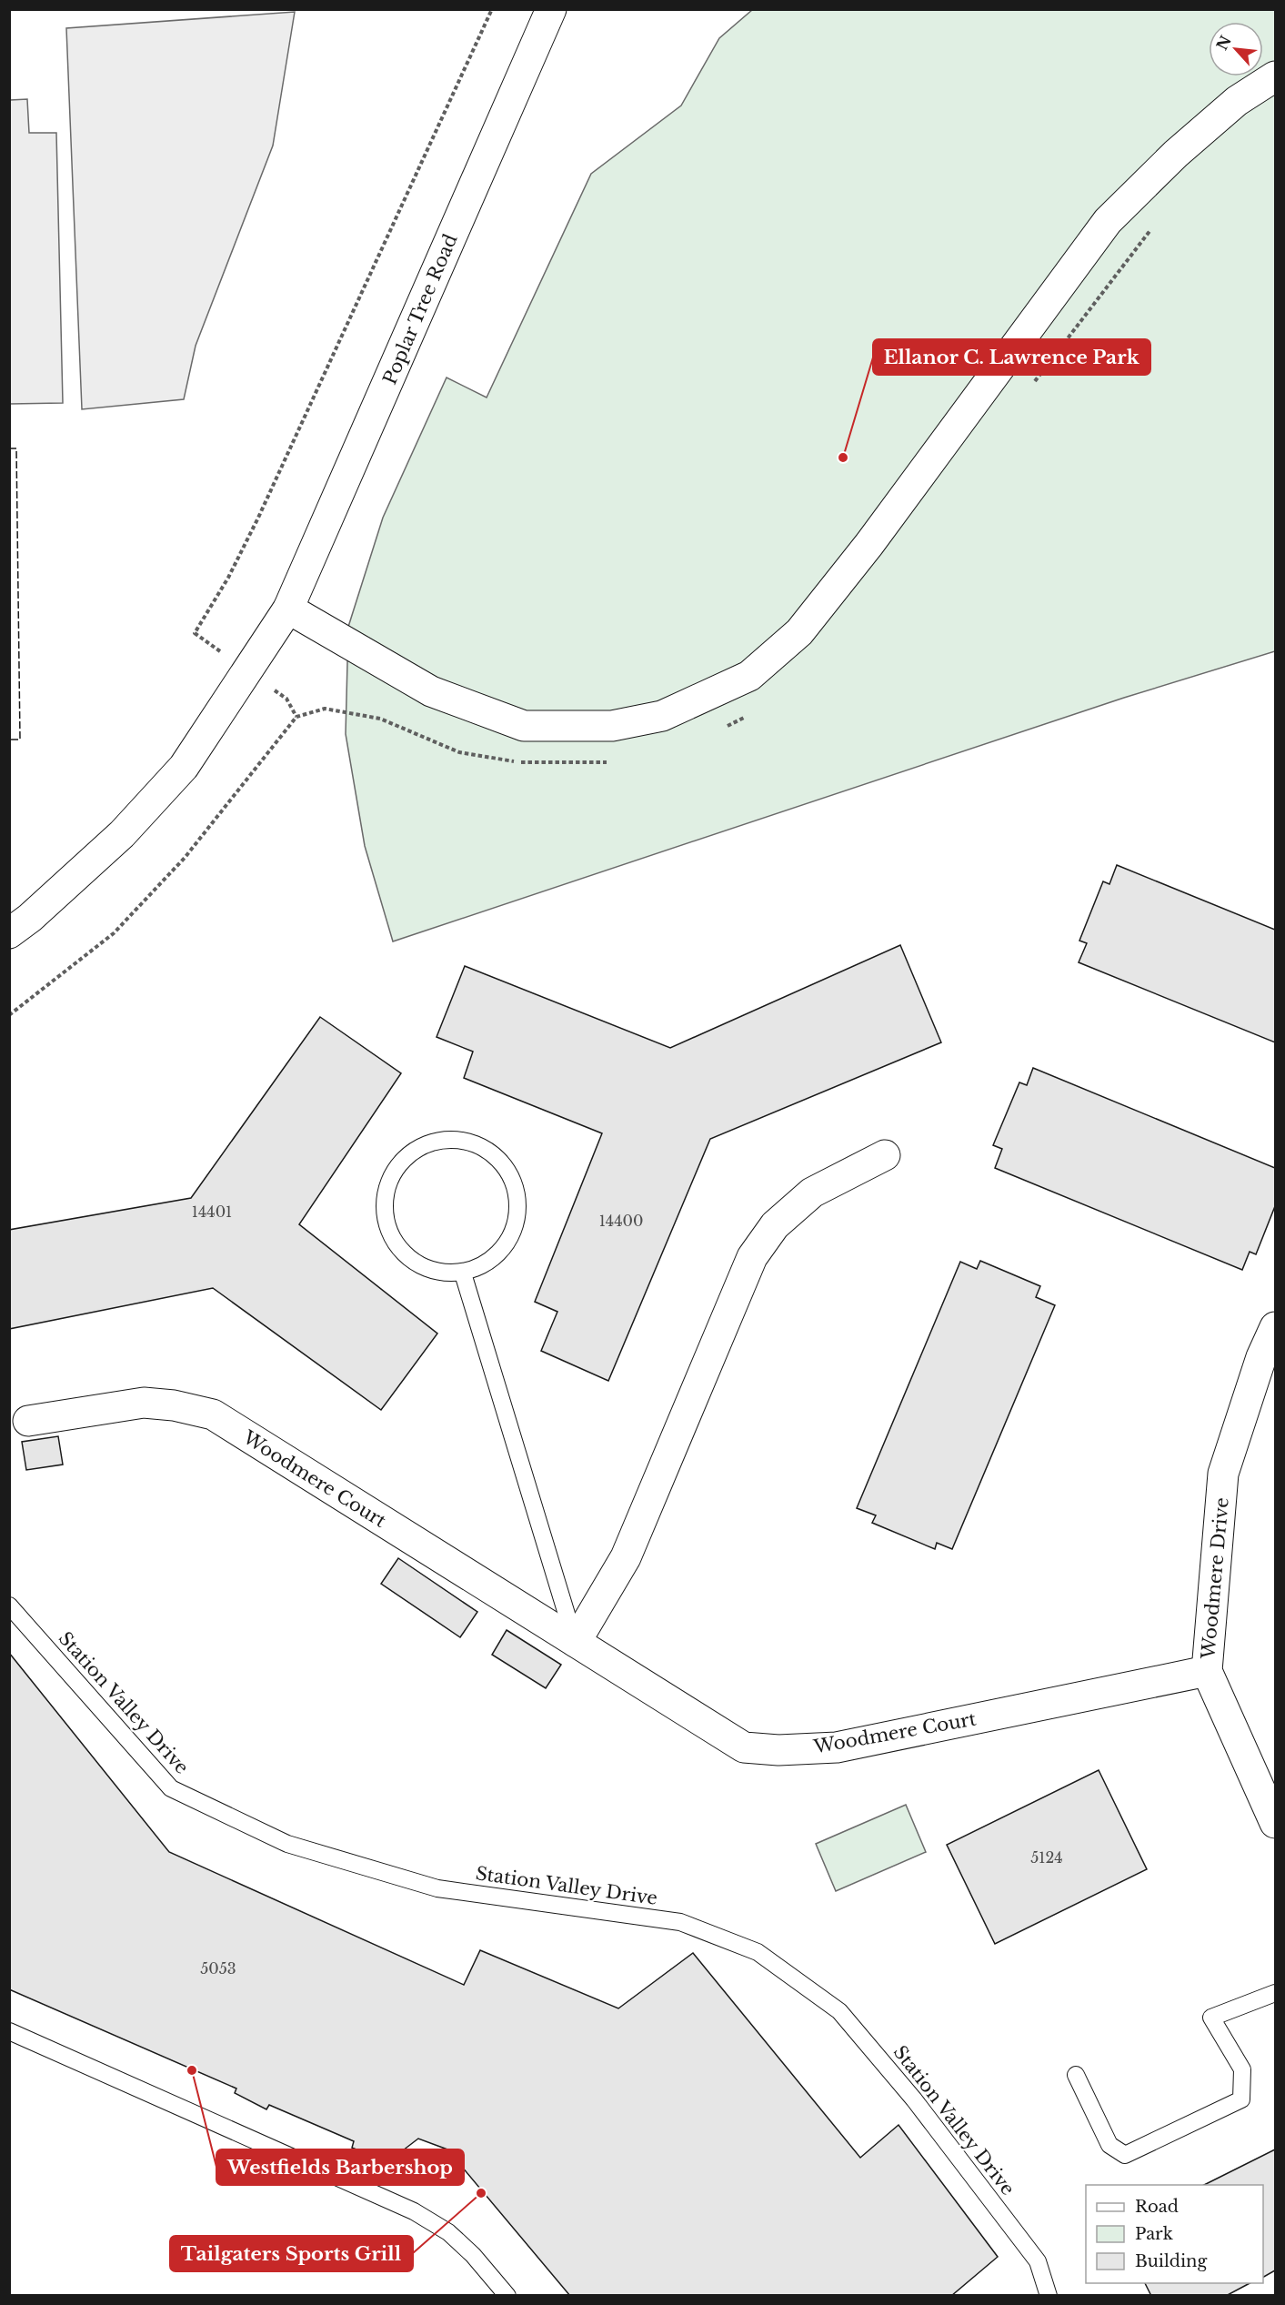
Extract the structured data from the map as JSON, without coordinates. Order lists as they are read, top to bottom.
{
  "streets": {
    "street": ["Poplar Tree Road", "Woodmere Court", "Woodmere Drive"],
    "lane": ["Station Valley Drive"]
  },
  "crossings": [
    ["Woodmere Court", "Woodmere Drive"]
  ],
  "places": ["Ellanor C. Lawrence Park", "Westfields Barbershop", "Tailgaters Sports Grill"],
  "house_numbers": [
    "14401",
    "14400",
    "5124",
    "5053"
  ],
  "legend": ["Road", "Park", "Building"],
  "north": "top left"
}
